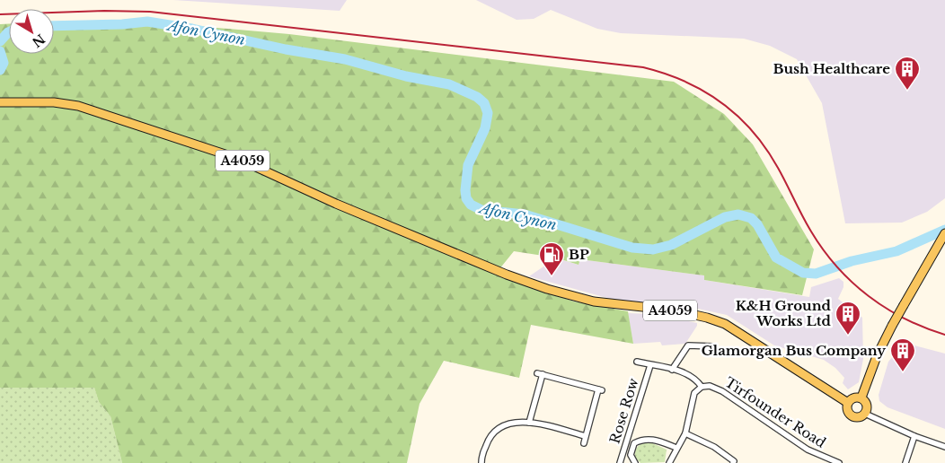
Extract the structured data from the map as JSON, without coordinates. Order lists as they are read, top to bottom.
{
  "streets": {
    "main road": ["A4059"],
    "street": ["Rose Row", "Tirfounder Road"]
  },
  "crossings": [
    ["Rose Row", "Tirfounder Road"]
  ],
  "water": ["Afon Cynon"],
  "places": {
    "building": ["Bush Healthcare", "K&H Ground Works Ltd", "Glamorgan Bus Company"],
    "fuel station": ["BP"]
  },
  "north": "bottom right"
}
